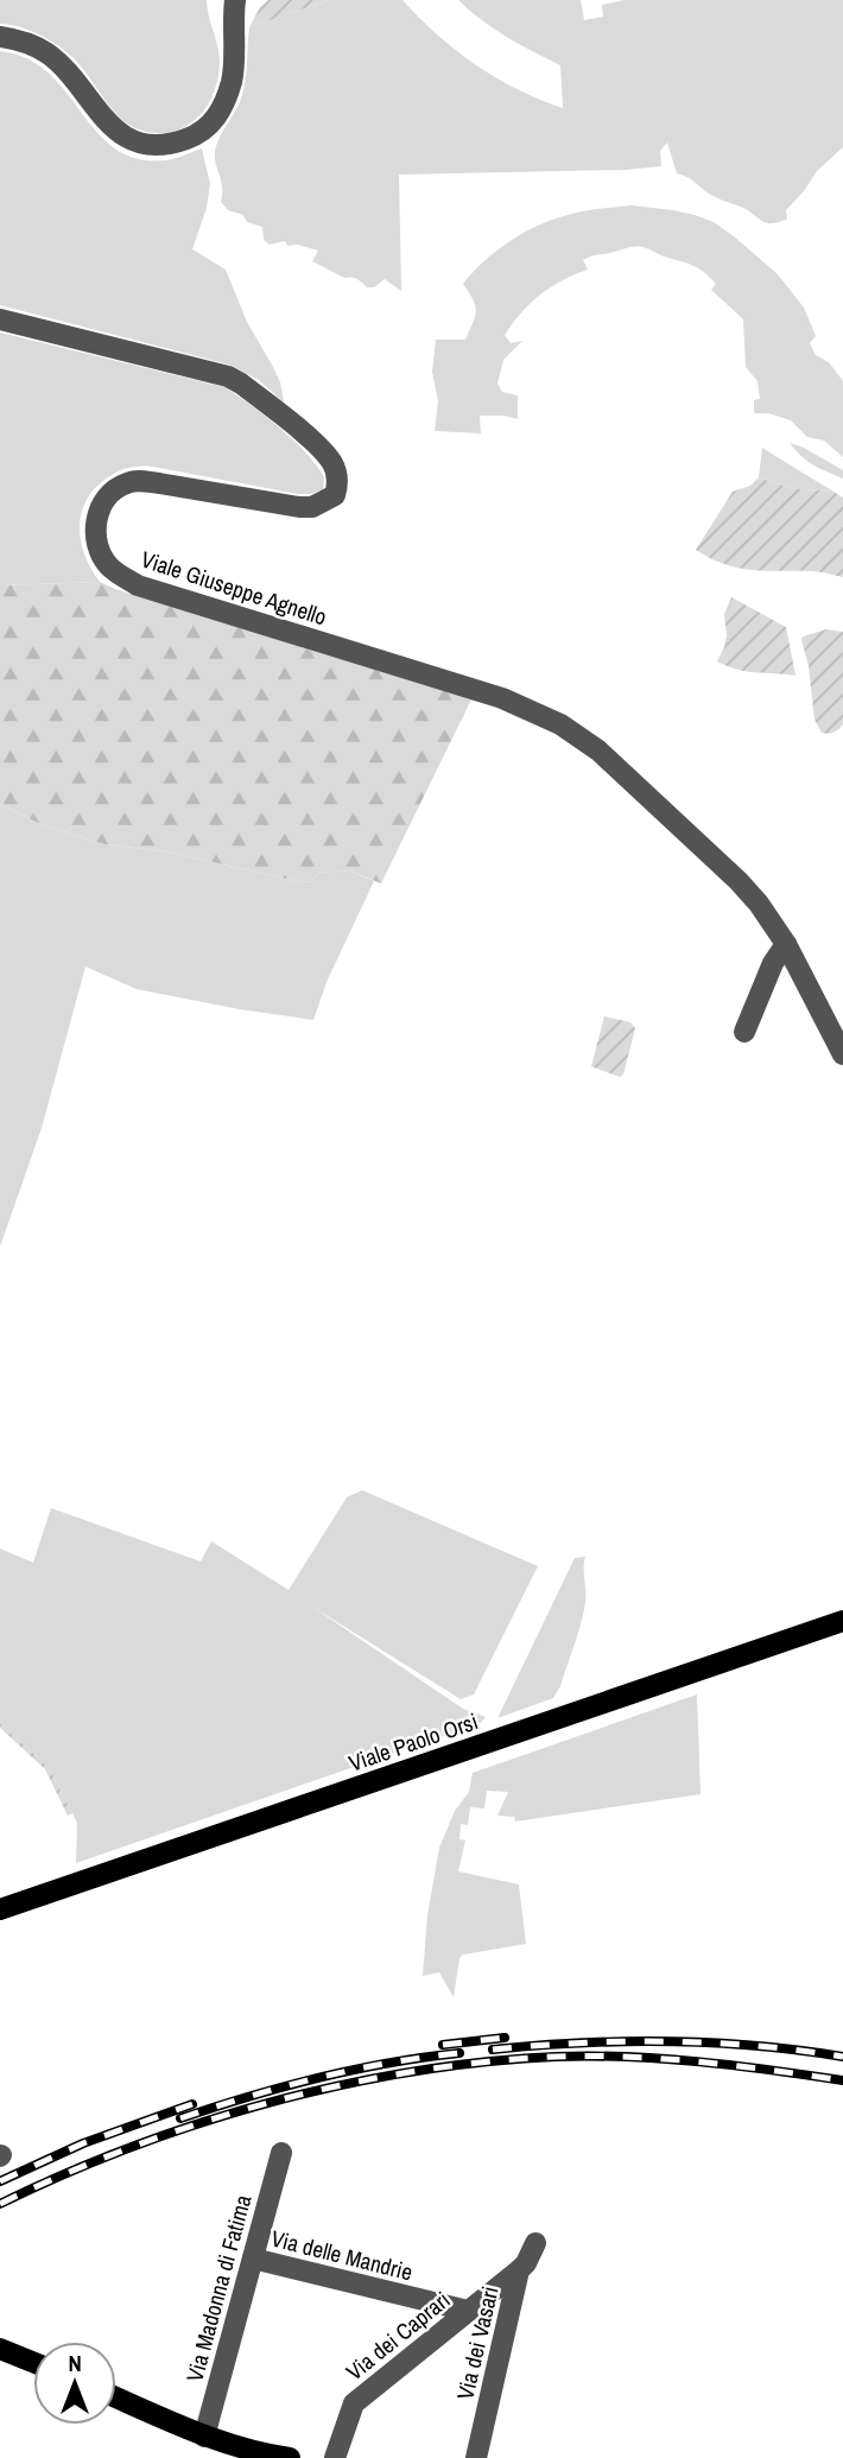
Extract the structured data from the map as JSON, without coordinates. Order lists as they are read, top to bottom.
{
  "streets": {
    "main road": ["Viale Paolo Orsi"],
    "street": [
      "Viale Giuseppe Agnello",
      "Via delle Mandrie",
      "Via Madonna di Fatima",
      "Via dei Caprari",
      "Via dei Vasari"
    ]
  },
  "crossings": [
    ["Via delle Mandrie", "Via Madonna di Fatima"],
    ["Via delle Mandrie", "Via dei Caprari"],
    ["Via dei Caprari", "Via dei Vasari"]
  ],
  "north": "top"
}
